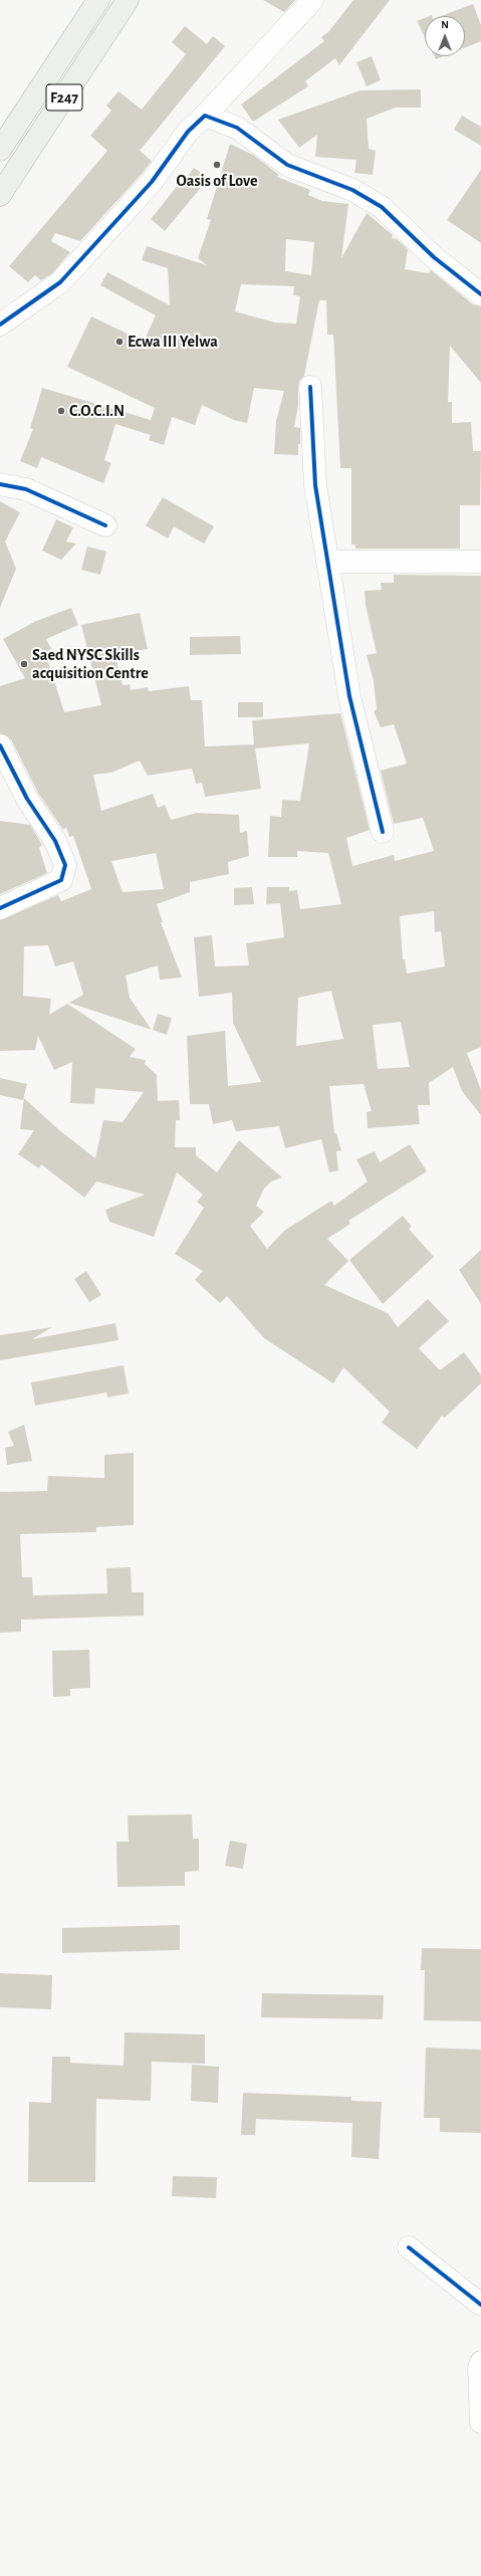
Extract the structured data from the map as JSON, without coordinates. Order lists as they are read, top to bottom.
{
  "streets": {
    "main road": ["F247"]
  },
  "places": [
    "Oasis of Love",
    "Ecwa III Yelwa",
    "C.O.C.I.N",
    "Saed NYSC Skills acquisition Centre"
  ],
  "north": "top"
}
